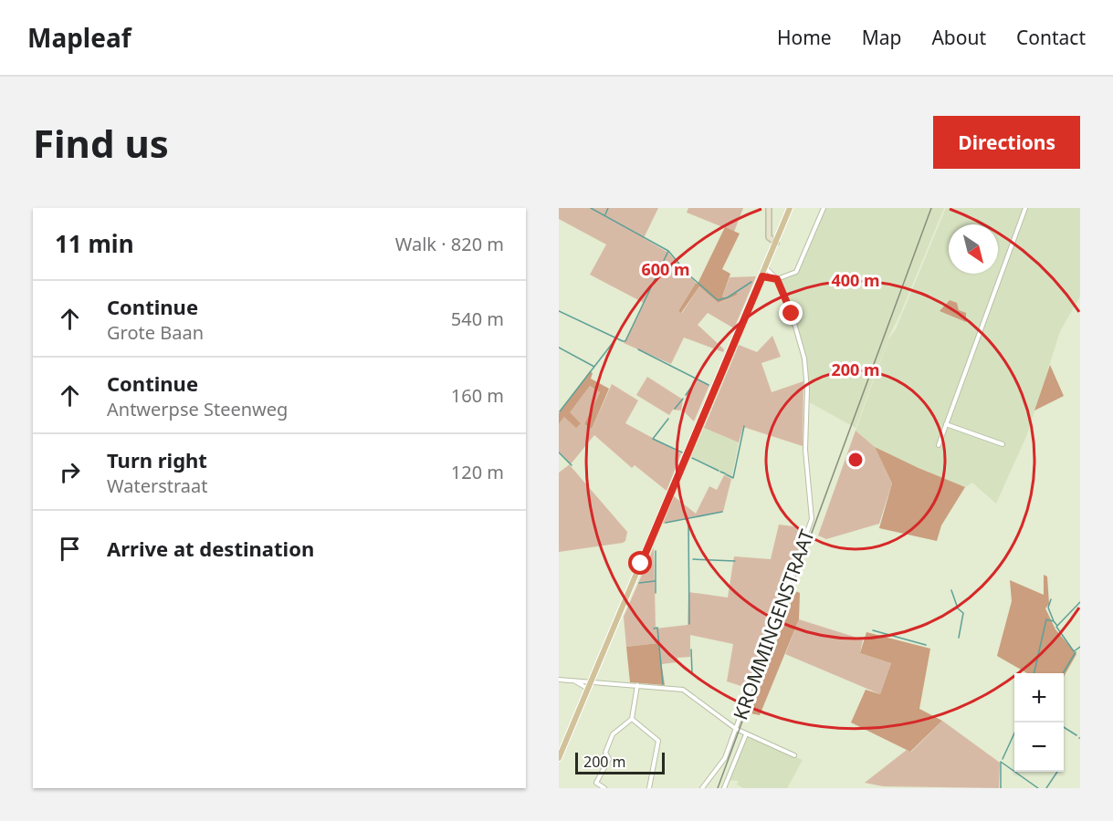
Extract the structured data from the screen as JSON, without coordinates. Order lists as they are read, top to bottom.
{
  "streets": {
    "street": ["KROMMINGENSTRAAT"]
  },
  "scale_bar": "200 m",
  "north": "bottom right",
  "page": {
    "header": "Mapleaf",
    "nav": [
      "Home",
      "Map",
      "About",
      "Contact"
    ],
    "buttons": "Directions",
    "title": "Find us",
    "heading": ["11 min", "Walk · 820 m"],
    "list": [
      ["Continue", "Grote Baan", "540 m"],
      ["Continue", "Antwerpse Steenweg", "160 m"],
      ["Turn right", "Waterstraat", "120 m"],
      "Arrive at destination"
    ],
    "map_buttons": ["+", "−"],
    "scale": "200 m"
  },
  "rings": ["600 m", "400 m", "200 m"]
}
